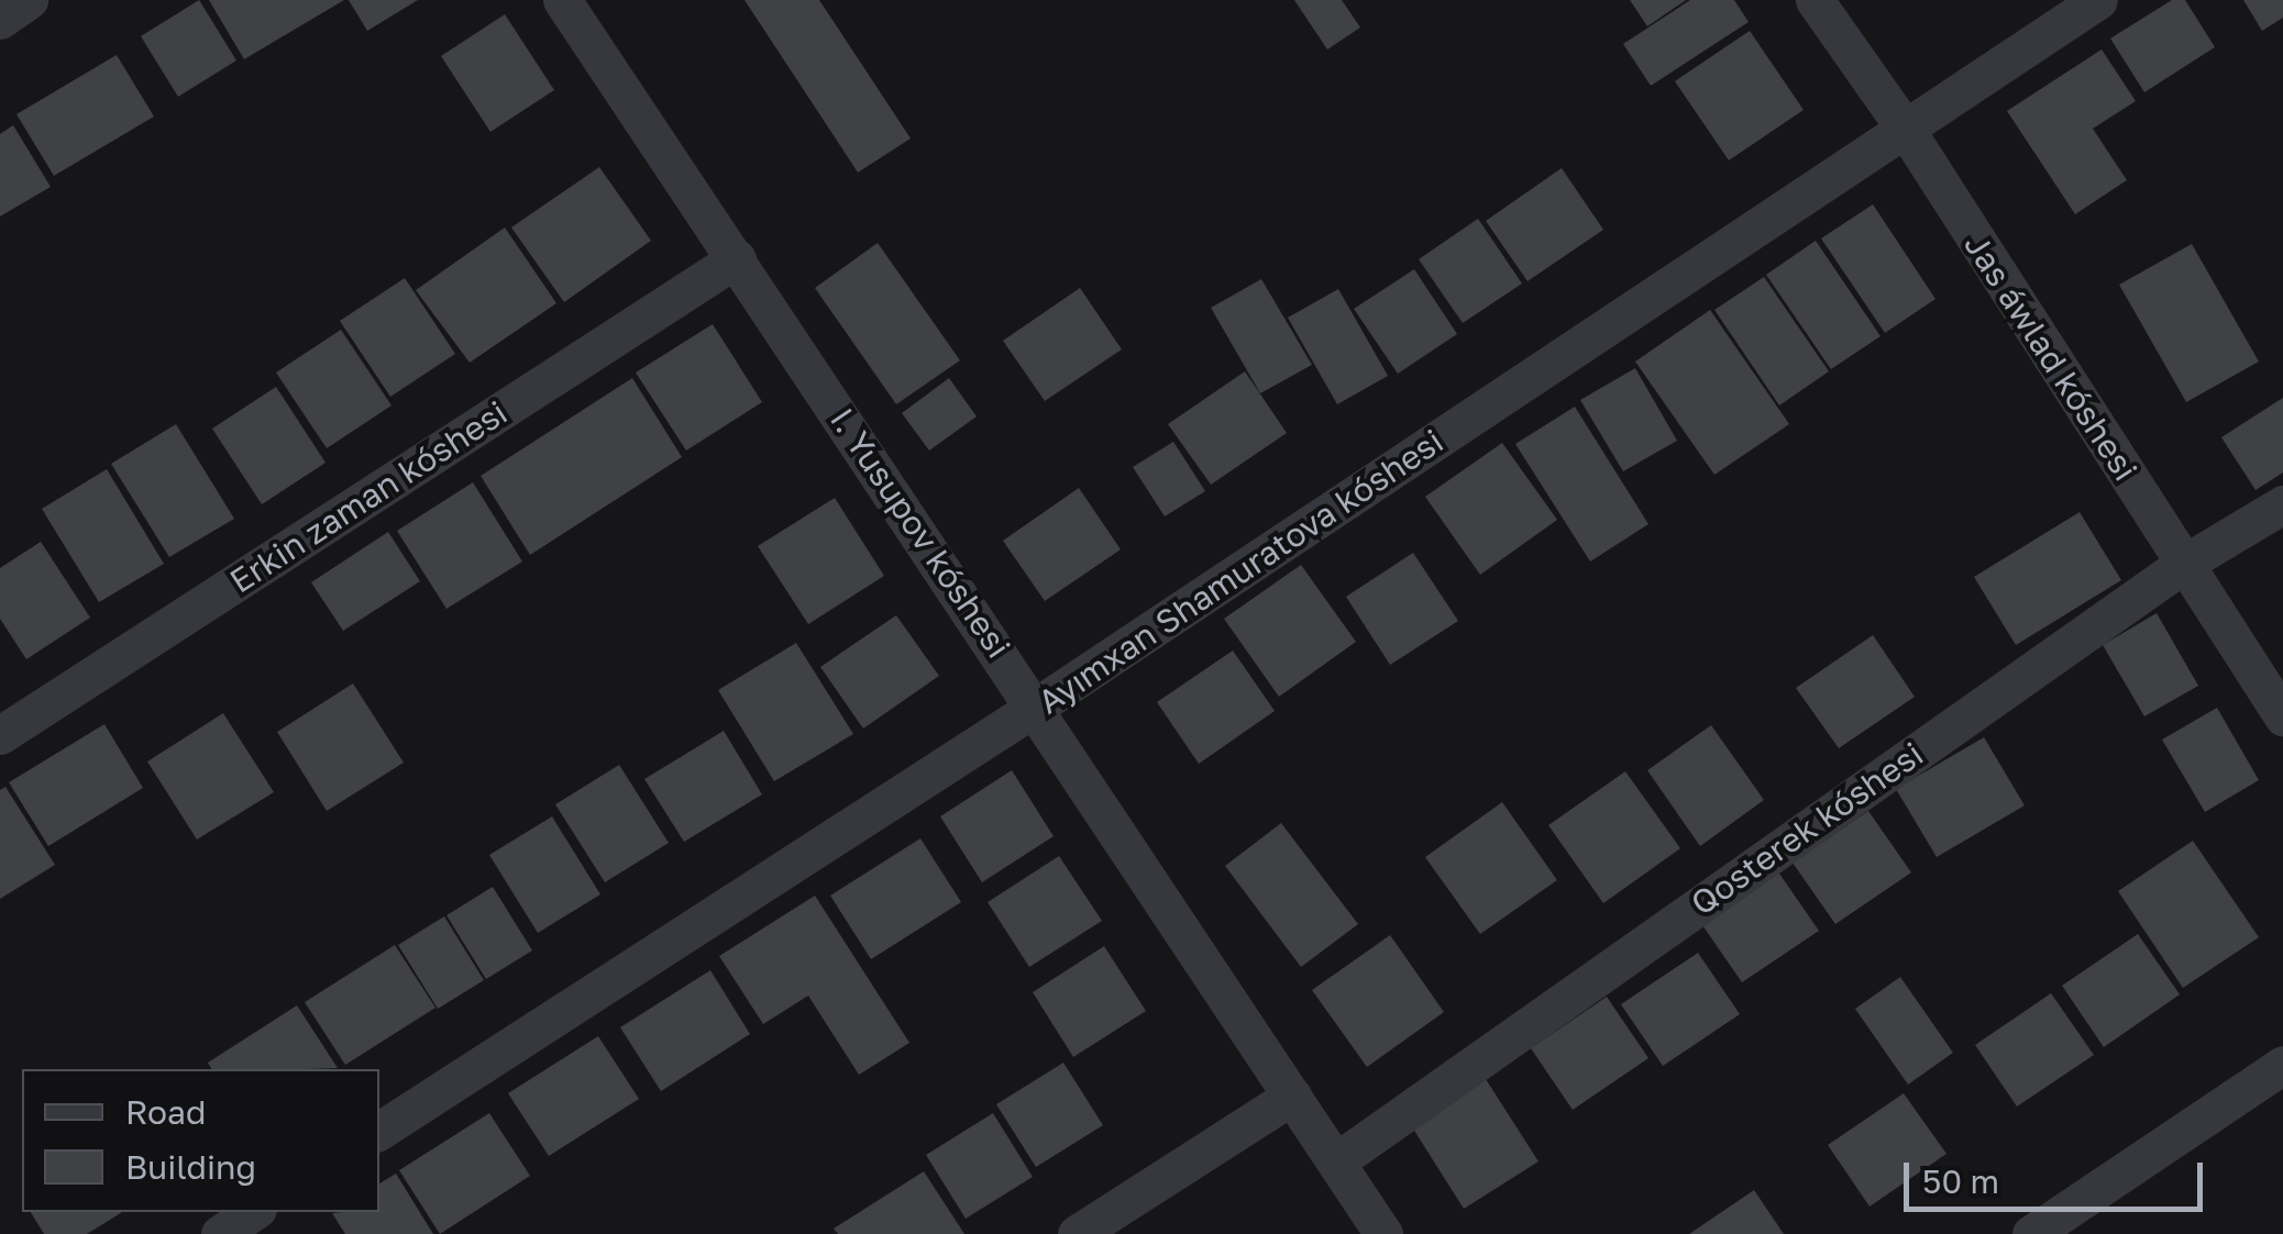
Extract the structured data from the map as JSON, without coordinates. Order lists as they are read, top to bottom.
{
  "streets": {
    "street": [
      "Jas áwlad kóshesi",
      "Erkin zaman kóshesi",
      "I. Yusupov kóshesi",
      "Ayımxan Shamuratova kóshesi",
      "Qosterek kóshesi"
    ]
  },
  "crossings": [
    ["Jas áwlad kóshesi", "Ayımxan Shamuratova kóshesi"],
    ["Jas áwlad kóshesi", "Qosterek kóshesi"],
    ["Erkin zaman kóshesi", "I. Yusupov kóshesi"],
    ["I. Yusupov kóshesi", "Ayımxan Shamuratova kóshesi"],
    ["I. Yusupov kóshesi", "Qosterek kóshesi"]
  ],
  "legend": ["Road", "Building"],
  "scale_bar": "50 m"
}
